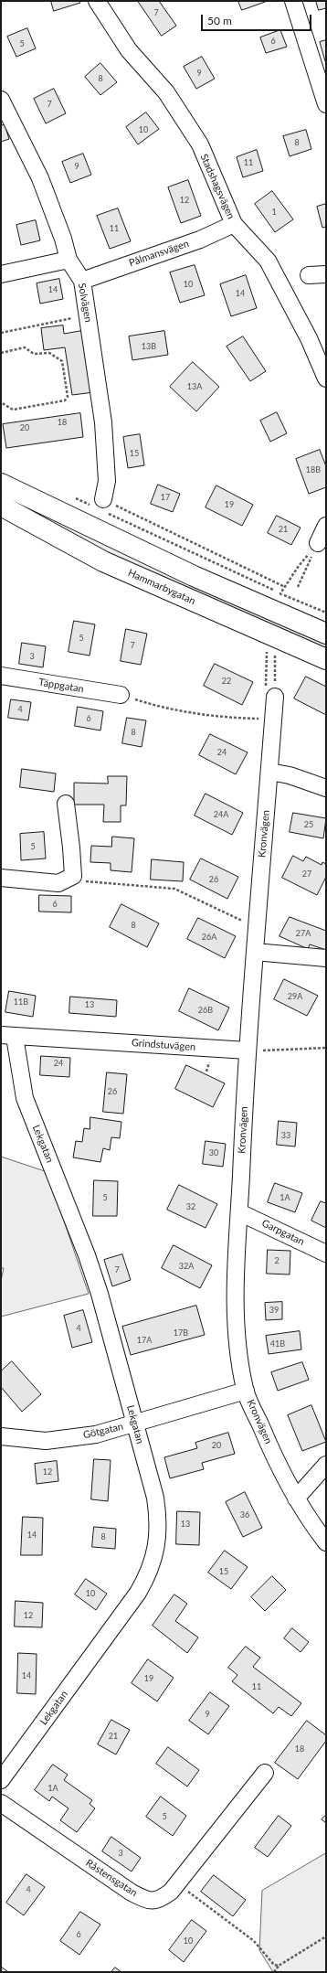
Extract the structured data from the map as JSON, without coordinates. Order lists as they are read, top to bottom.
{
  "streets": {
    "main road": ["Hammarbygatan"],
    "street": [
      "Stadshagsvägen",
      "Pålmansvägen",
      "Solvägen",
      "Täppgatan",
      "Kronvägen",
      "Grindstuvägen",
      "Lekgatan",
      "Garpgatan",
      "Götgatan",
      "Råstensgatan"
    ]
  },
  "crossings": [
    ["Stadshagsvägen", "Pålmansvägen"],
    ["Pålmansvägen", "Solvägen"],
    ["Kronvägen", "Grindstuvägen"],
    ["Kronvägen", "Garpgatan"],
    ["Kronvägen", "Götgatan"],
    ["Grindstuvägen", "Lekgatan"],
    ["Lekgatan", "Götgatan"]
  ],
  "house_numbers": [
    "7",
    "6",
    "5",
    "9",
    "8",
    "7",
    "10",
    "8",
    "11",
    "9",
    "12",
    "1",
    "11",
    "10",
    "14",
    "14",
    "13B",
    "13A",
    "18",
    "20",
    "15",
    "18B",
    "17",
    "19",
    "21",
    "5",
    "7",
    "3",
    "22",
    "4",
    "6",
    "8",
    "24",
    "24A",
    "25",
    "5",
    "27",
    "26",
    "6",
    "8",
    "27A",
    "26A",
    "29A",
    "11B",
    "13",
    "26B",
    "24",
    "26",
    "33",
    "30",
    "5",
    "1A",
    "32",
    "2",
    "32A",
    "7",
    "39",
    "4",
    "17B",
    "17A",
    "41B",
    "20",
    "12",
    "36",
    "13",
    "14",
    "8",
    "15",
    "10",
    "12",
    "14",
    "19",
    "11",
    "9",
    "21",
    "18",
    "1A",
    "5",
    "3",
    "4",
    "6",
    "10"
  ],
  "scale_bar": "50 m"
}
